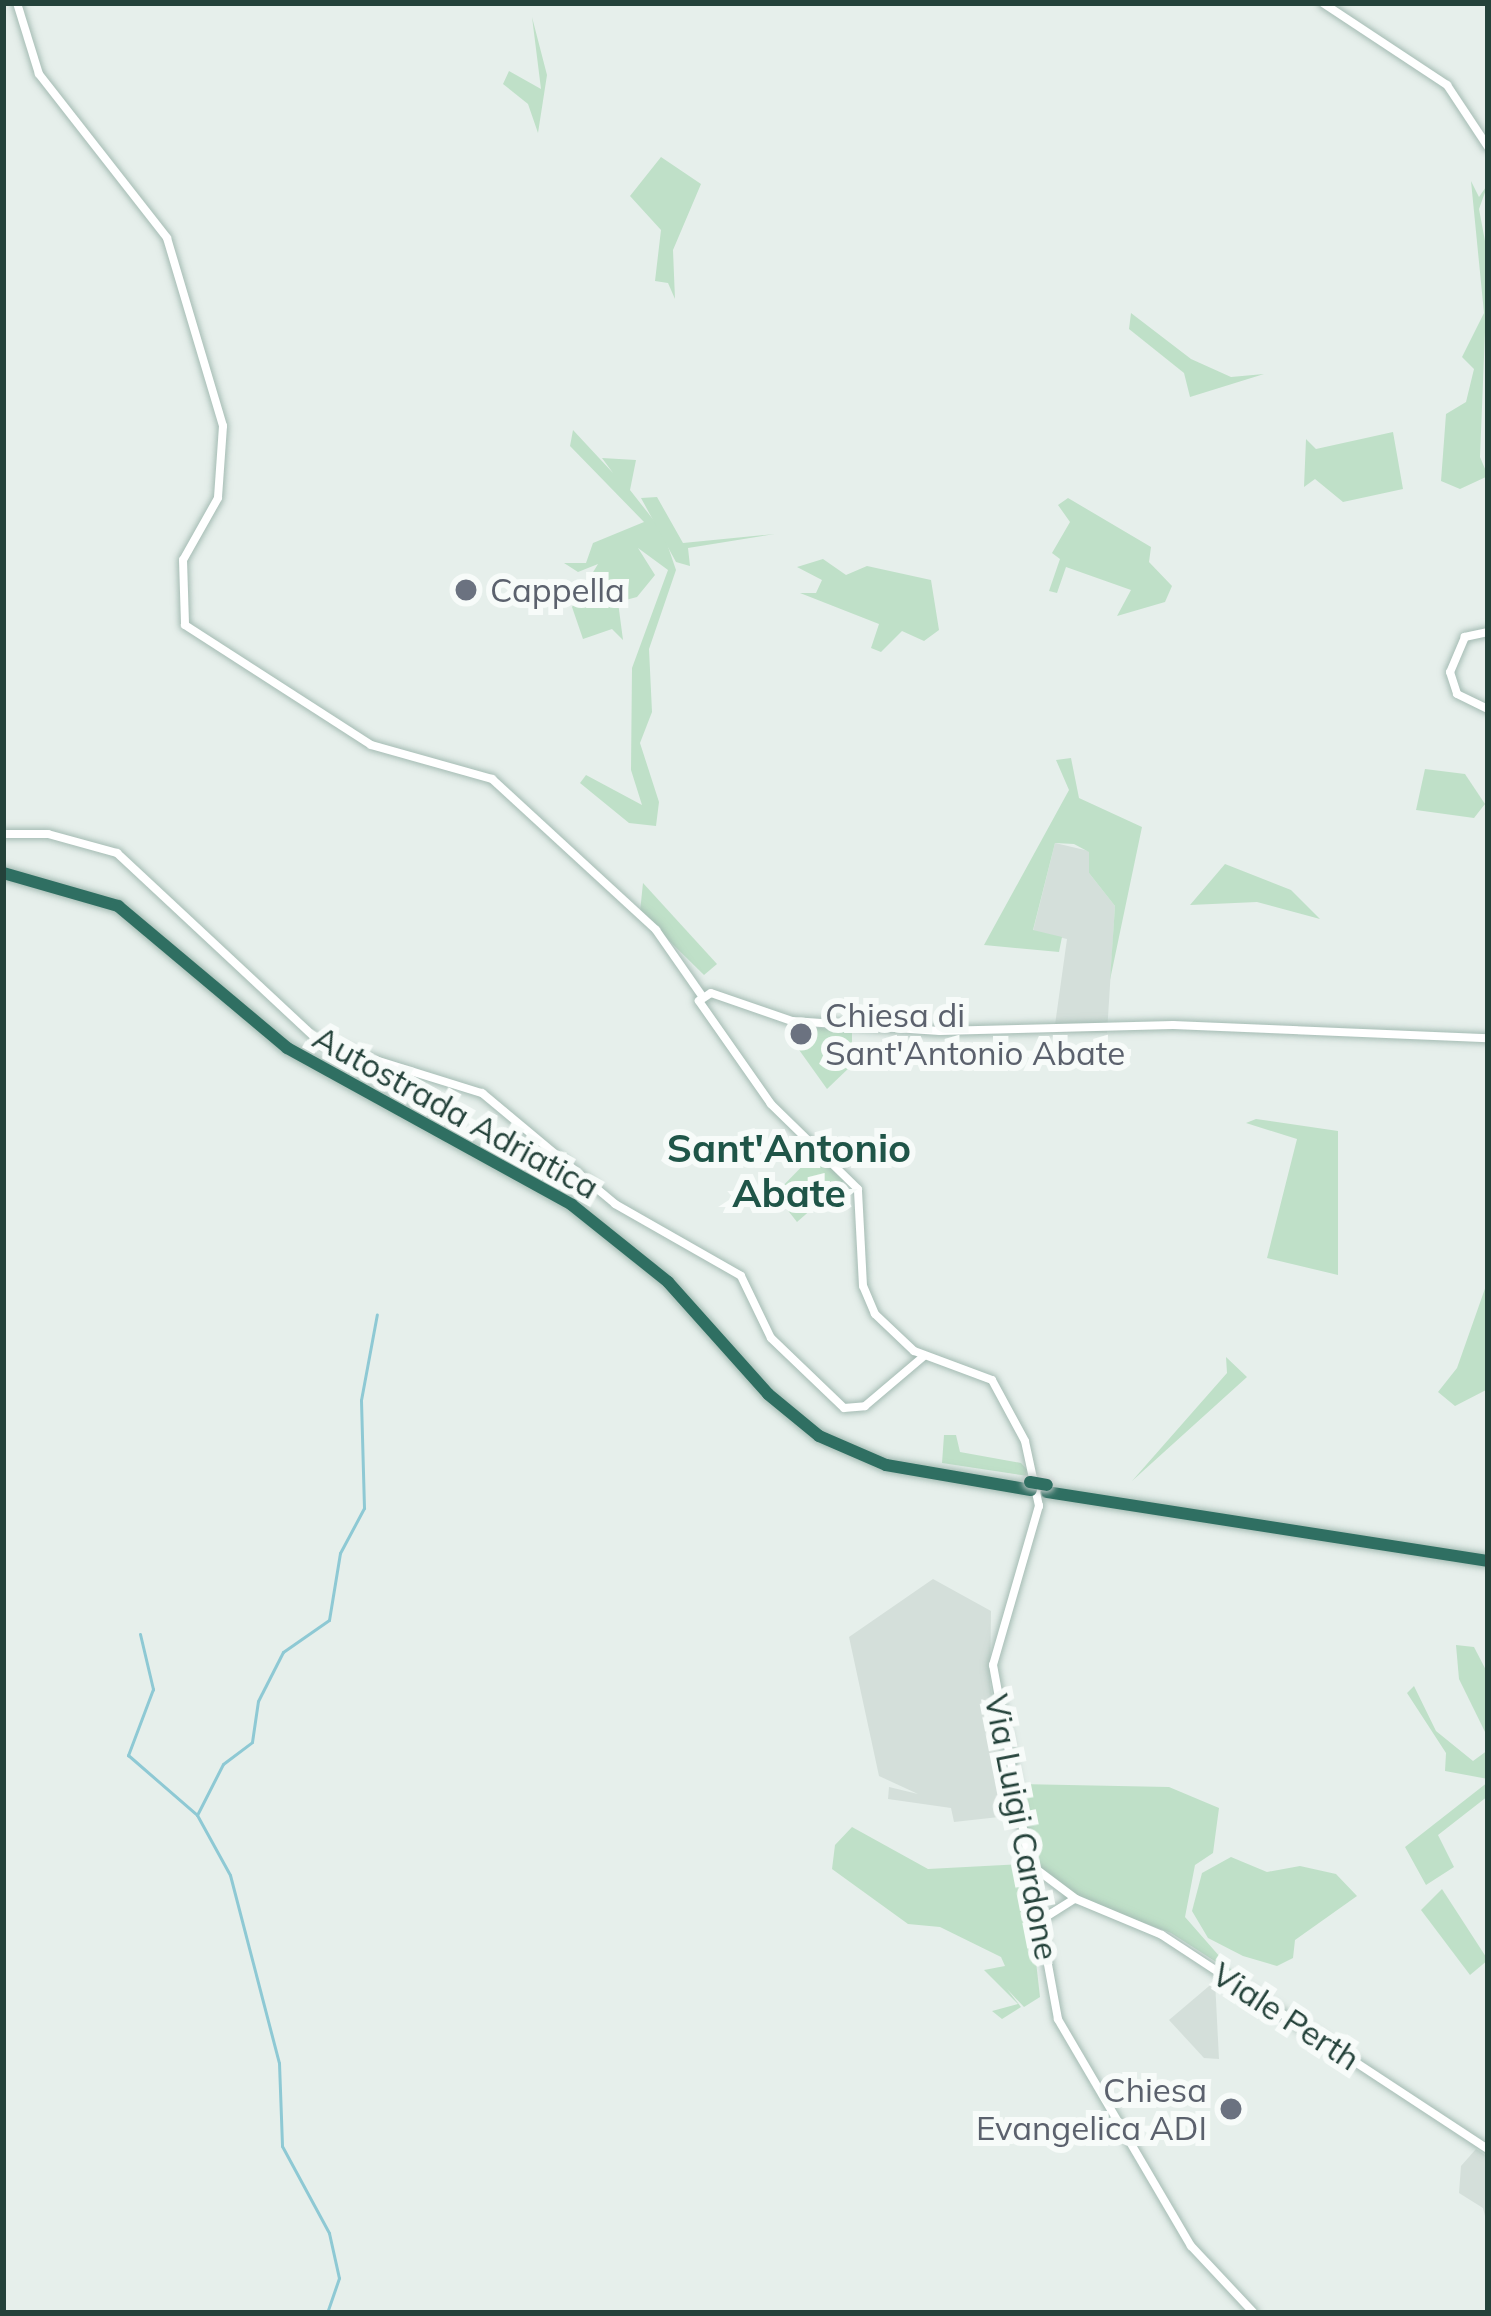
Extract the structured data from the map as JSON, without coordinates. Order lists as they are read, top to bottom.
{
  "streets": {
    "highway": ["Autostrada Adriatica"],
    "main road": ["Via Luigi Cardone", "Viale Perth"]
  },
  "crossings": [
    ["Via Luigi Cardone", "Viale Perth"]
  ],
  "districts": ["Sant'Antonio Abate"],
  "places": ["Cappella", "Chiesa di Sant'Antonio Abate", "Chiesa Evangelica ADI"]
}
